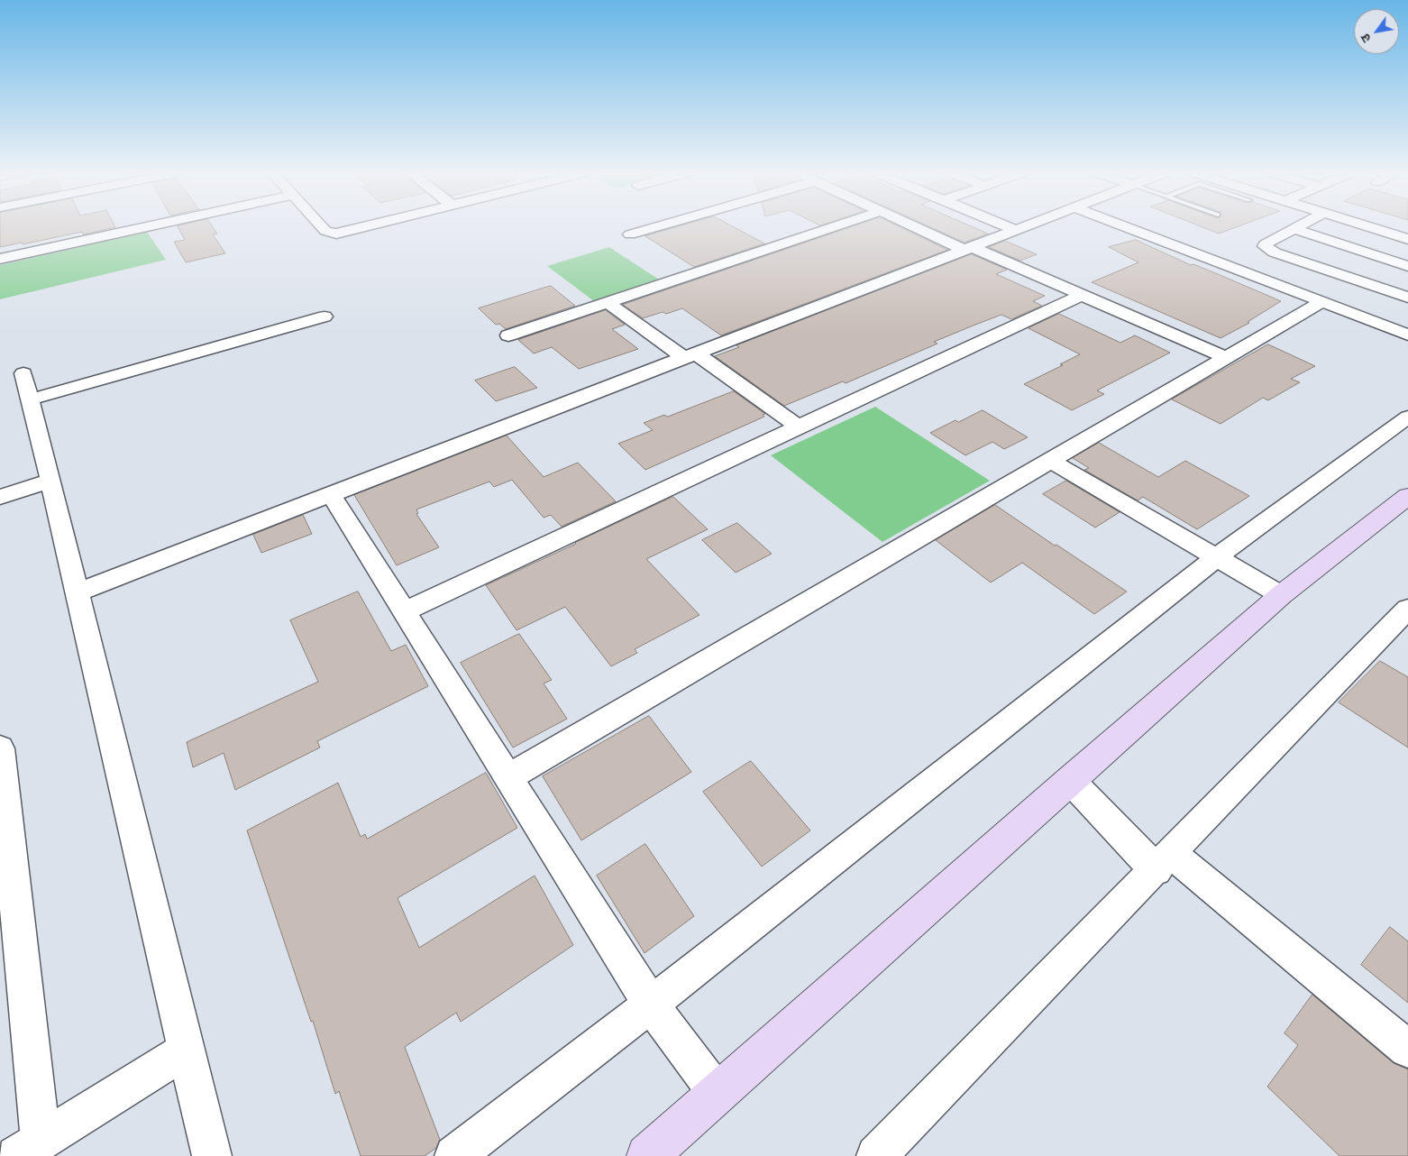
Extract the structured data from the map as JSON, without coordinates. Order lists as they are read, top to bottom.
{
  "north": "bottom left"
}
